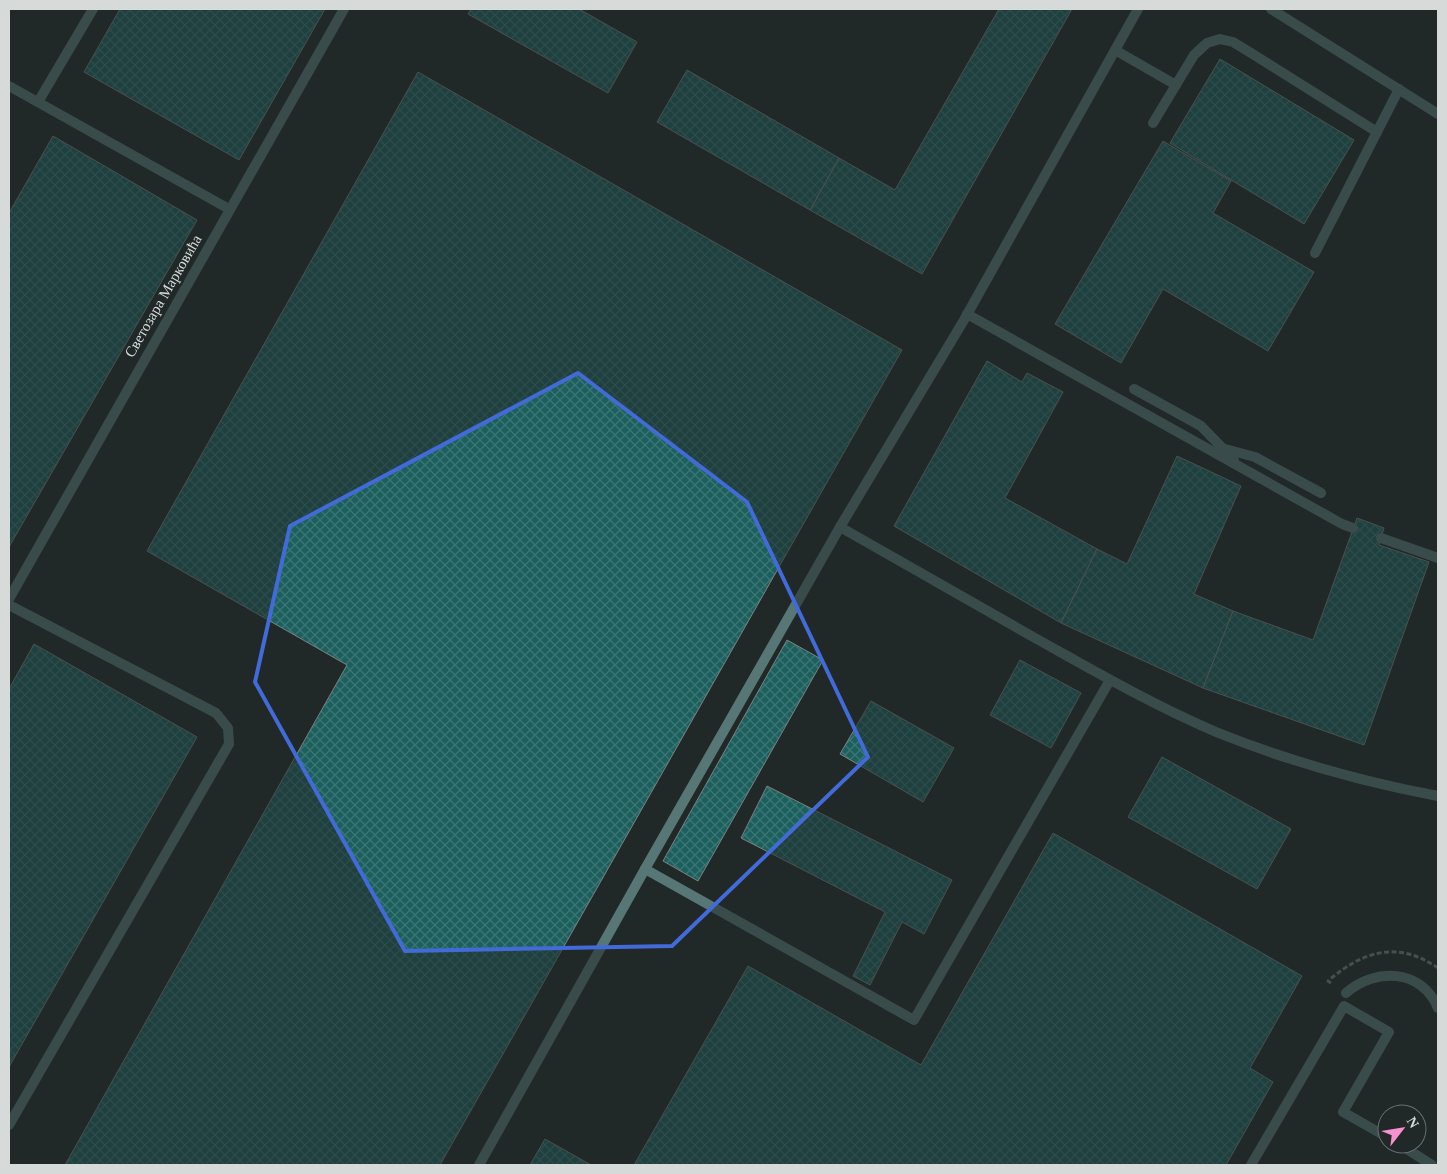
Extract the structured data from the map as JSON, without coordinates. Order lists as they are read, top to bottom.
{
  "streets": {
    "street": ["Светозара Марковића"]
  },
  "north": "top right"
}
